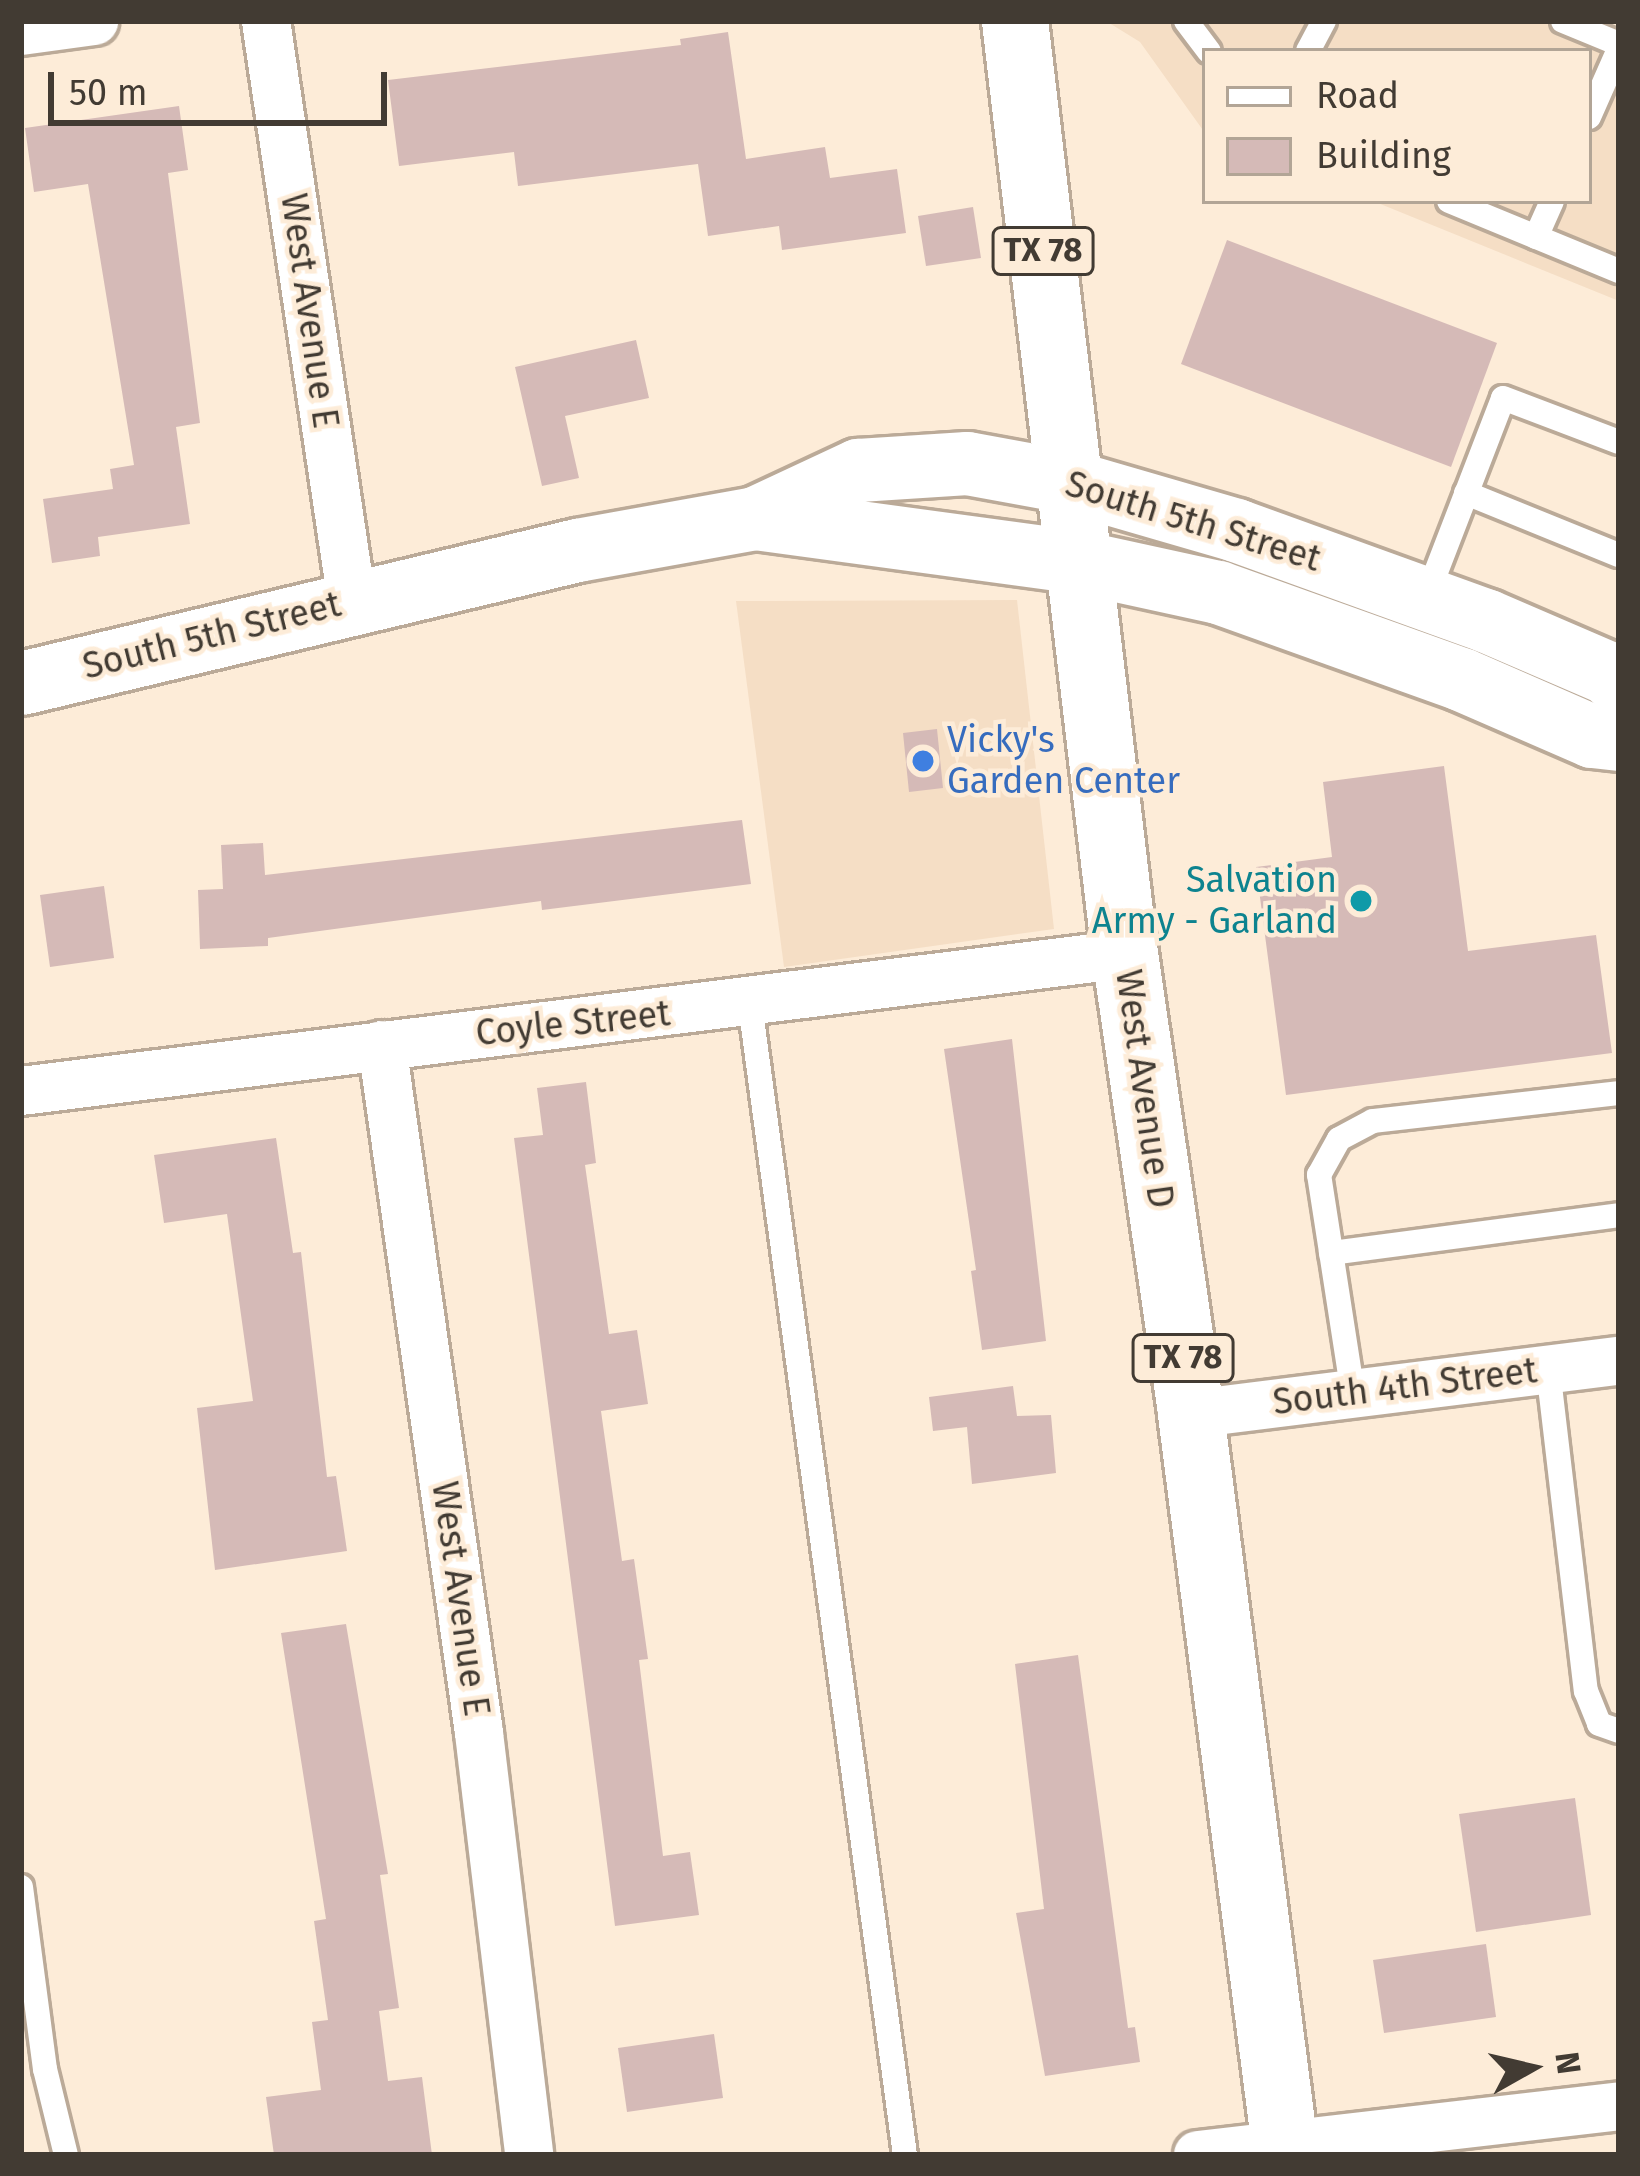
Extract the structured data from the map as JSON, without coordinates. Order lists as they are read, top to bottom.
{
  "streets": {
    "main road": ["TX 78", "West Avenue D"],
    "street": [
      "West Avenue E",
      "South 5th Street",
      "Coyle Street",
      "South 4th Street"
    ]
  },
  "crossings": [
    ["West Avenue E", "South 5th Street"],
    ["West Avenue E", "Coyle Street"],
    ["South 5th Street", "West Avenue D"],
    ["Coyle Street", "West Avenue D"],
    ["West Avenue D", "South 4th Street"]
  ],
  "places": ["Vicky's Garden Center", "Salvation Army - Garland"],
  "legend": ["Road", "Building"],
  "scale_bar": "50 m",
  "north": "right"
}
